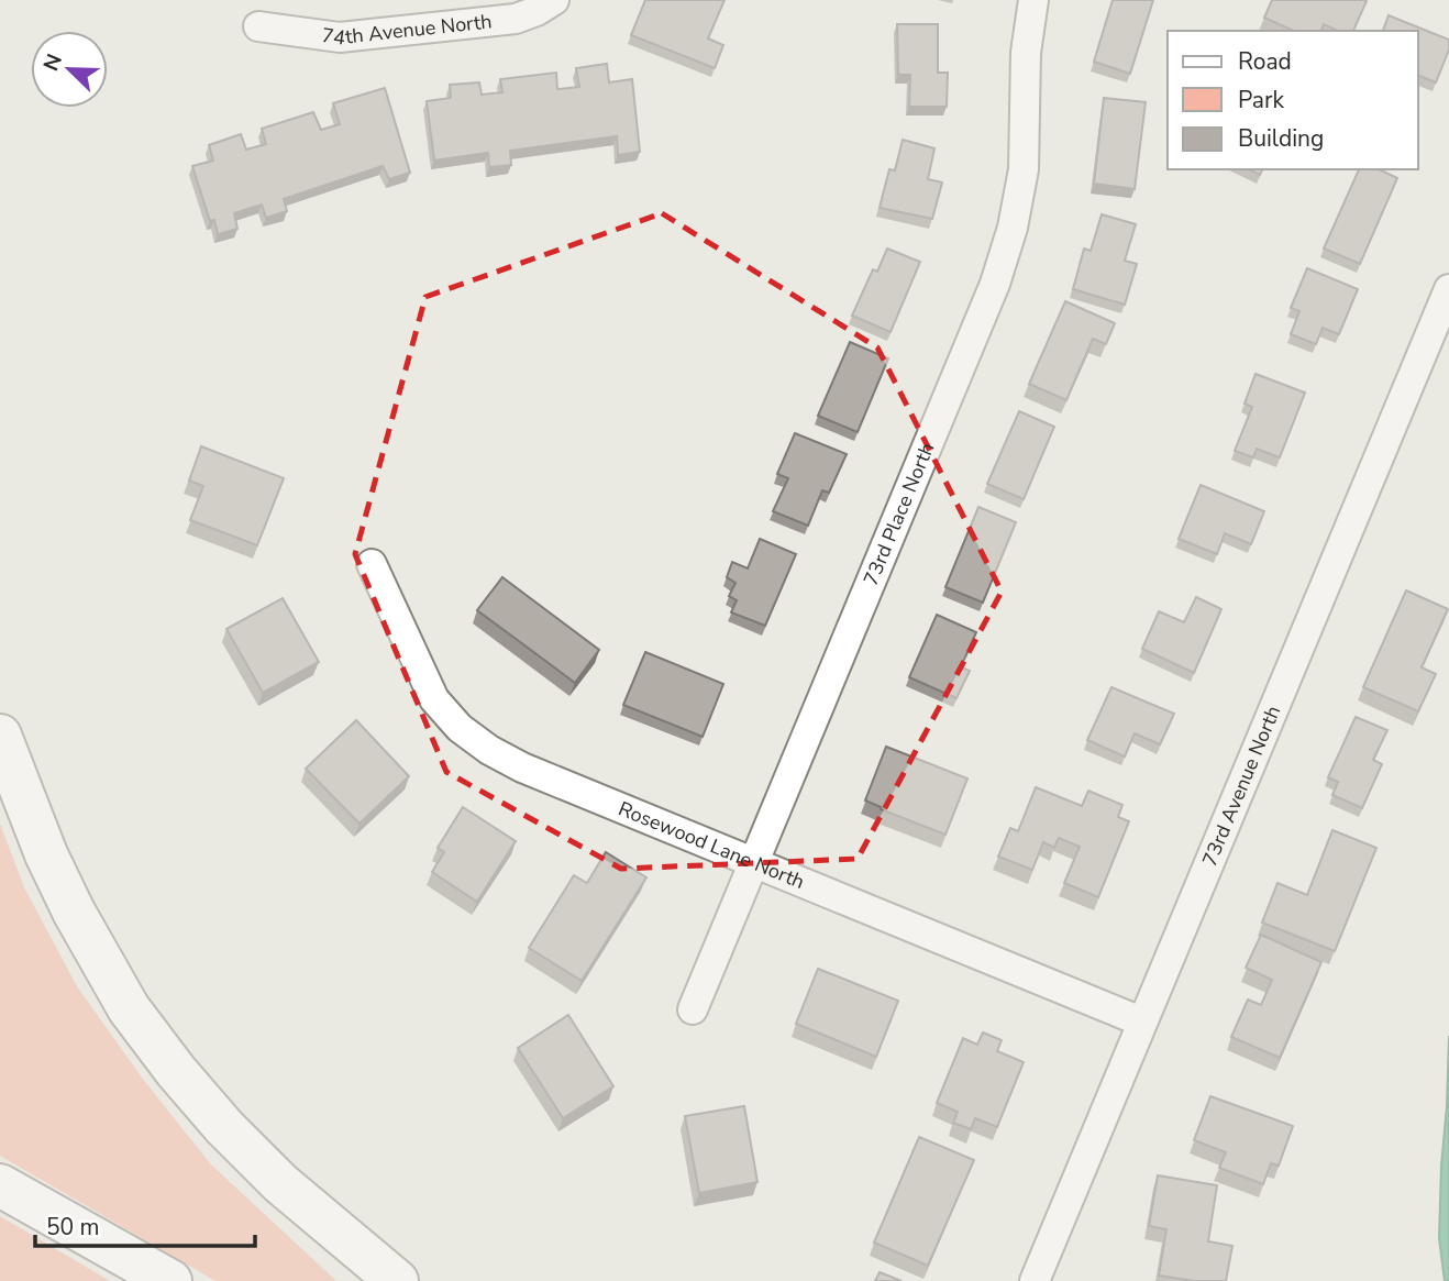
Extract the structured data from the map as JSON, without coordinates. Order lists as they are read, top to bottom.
{
  "streets": {
    "street": [
      "74th Avenue North",
      "73rd Place North",
      "73rd Avenue North",
      "Rosewood Lane North"
    ]
  },
  "crossings": [
    ["73rd Place North", "Rosewood Lane North"],
    ["73rd Avenue North", "Rosewood Lane North"]
  ],
  "legend": ["Road", "Park", "Building"],
  "scale_bar": "50 m",
  "north": "top left"
}
